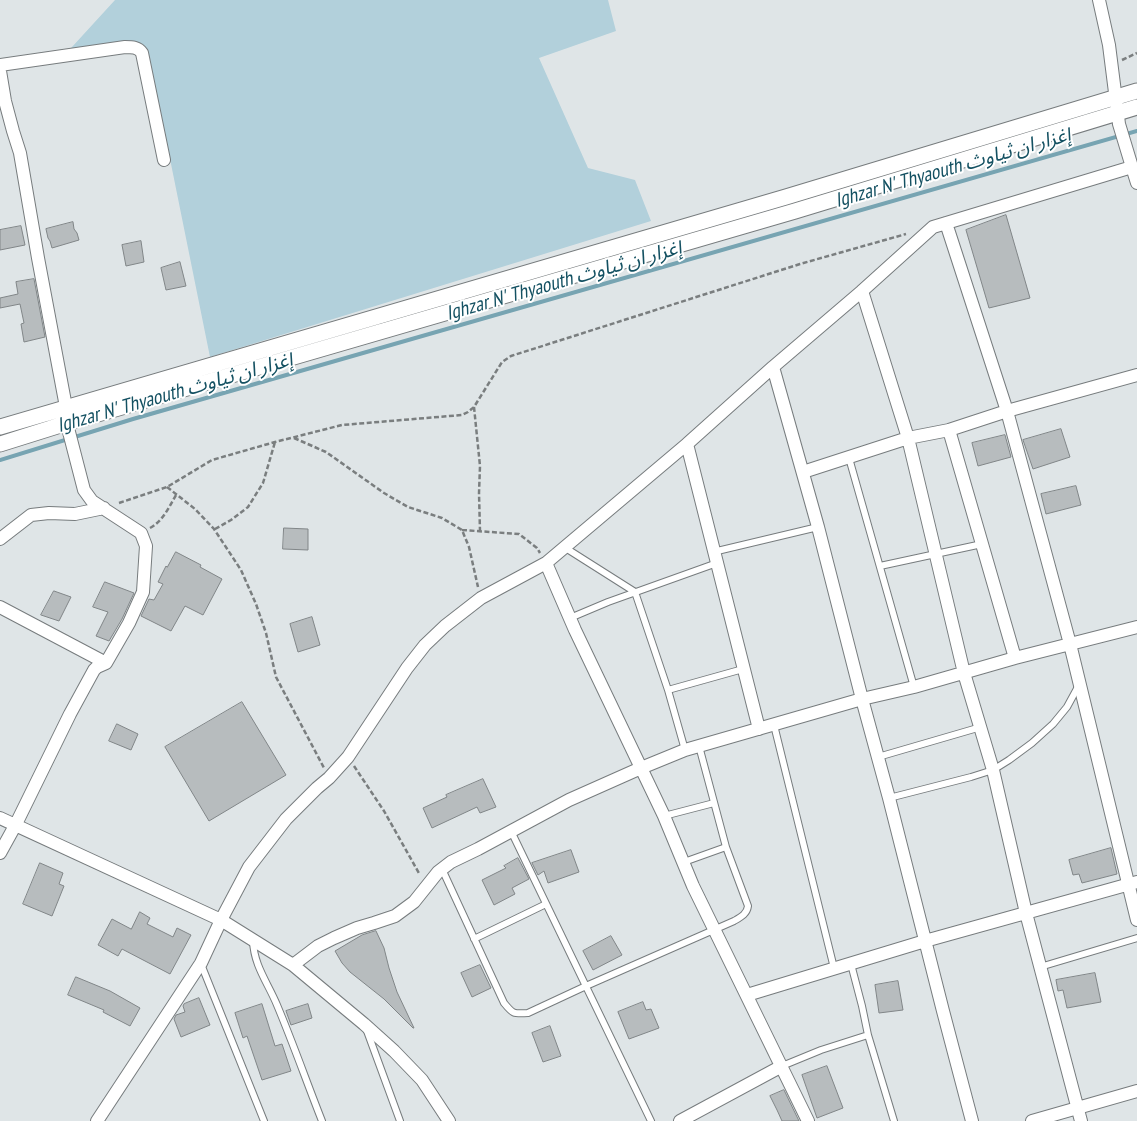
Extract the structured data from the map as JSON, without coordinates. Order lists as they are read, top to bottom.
{
  "water": ["Ighzar N' Thyaouth إغزار ان ثياوث"]
}
